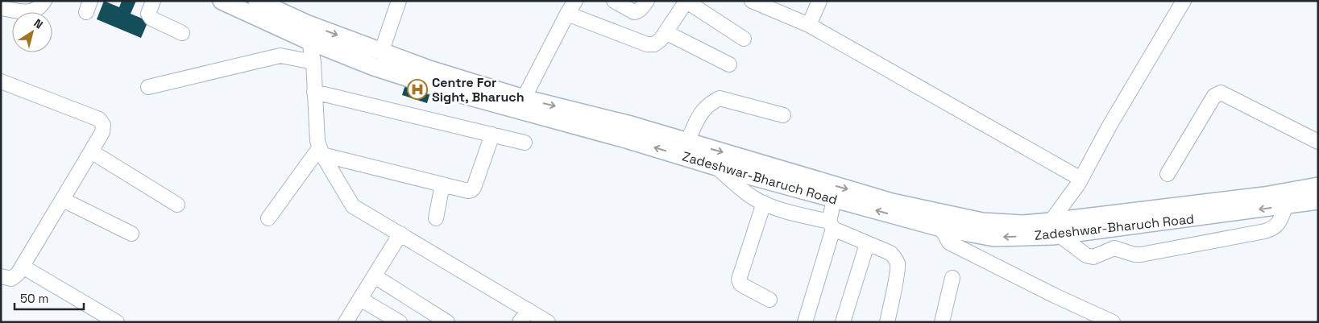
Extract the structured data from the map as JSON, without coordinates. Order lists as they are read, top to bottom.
{
  "streets": {
    "main road": ["Zadeshwar-Bharuch Road"]
  },
  "places": {
    "hospital": ["Centre For Sight, Bharuch"]
  },
  "scale_bar": "50 m",
  "north": "top right"
}
